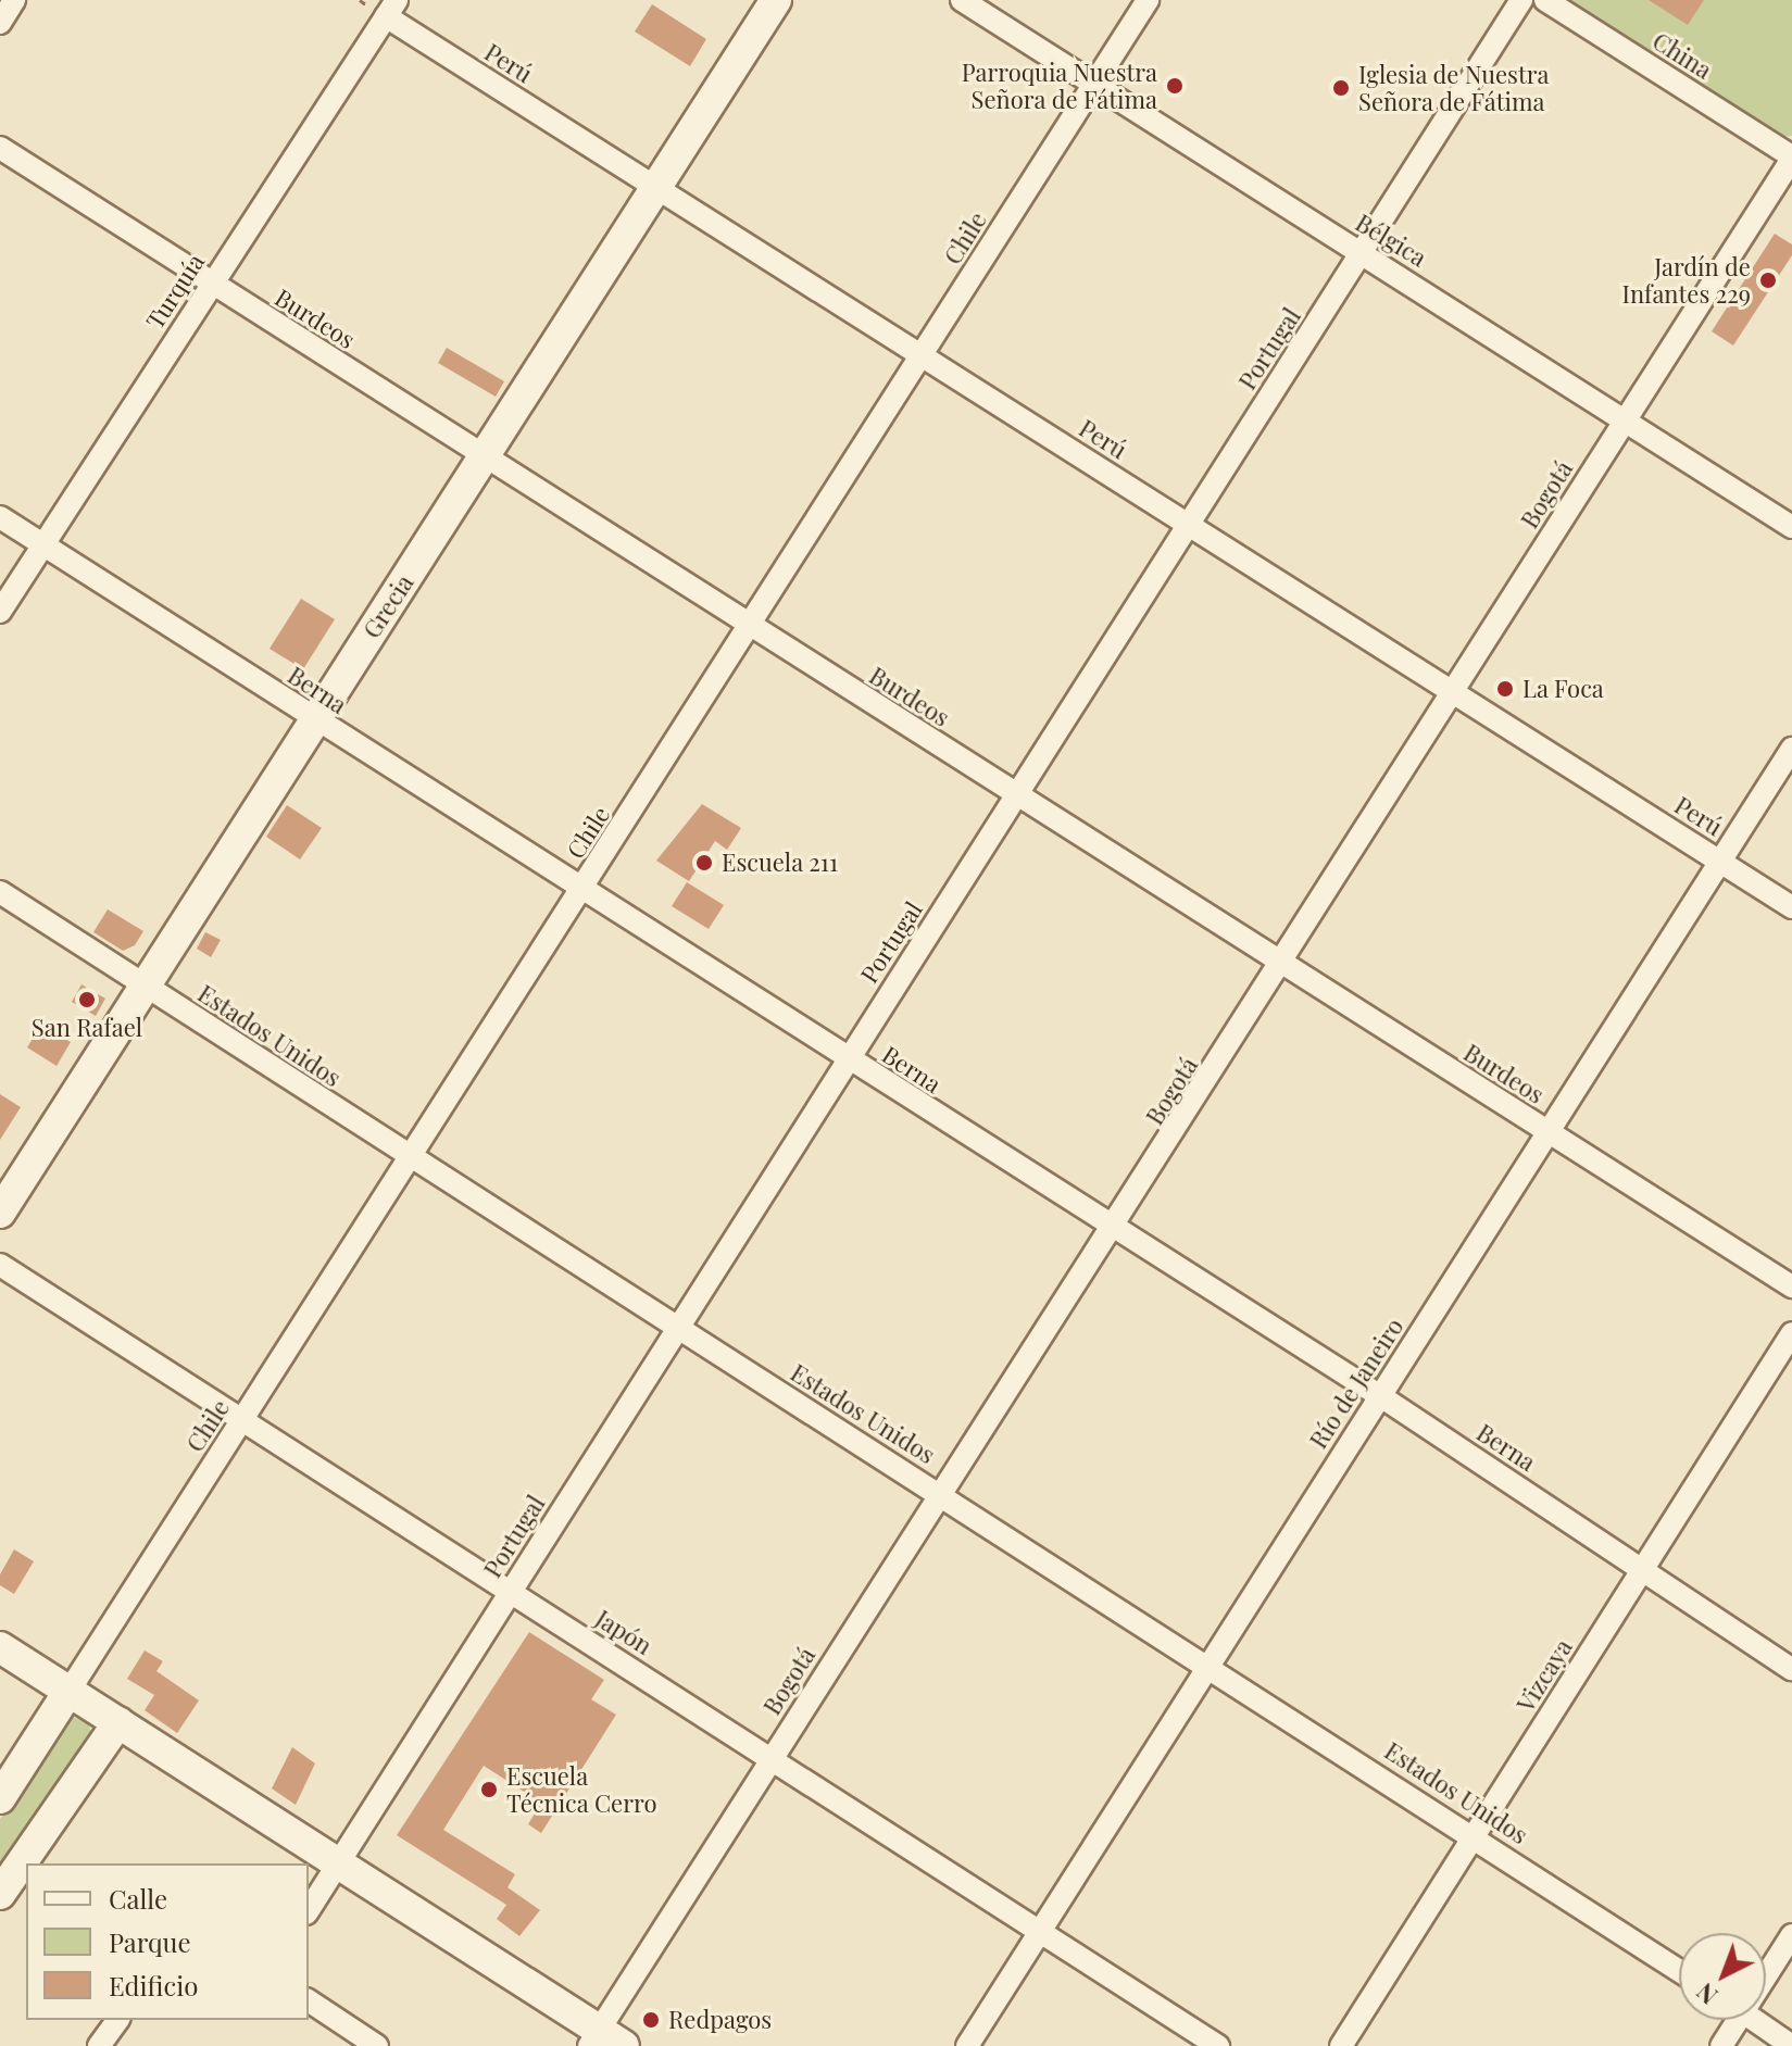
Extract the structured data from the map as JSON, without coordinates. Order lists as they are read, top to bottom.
{
  "streets": {
    "street": [
      "China",
      "Perú",
      "Chile",
      "Bélgica",
      "Turquía",
      "Burdeos",
      "Portugal",
      "Bogotá",
      "Grecia",
      "Berna",
      "Estados Unidos",
      "Río de Janeiro",
      "Japón",
      "Vizcaya"
    ]
  },
  "crossings": [
    ["China", "Bogotá"],
    ["Perú", "Chile"],
    ["Perú", "Turquía"],
    ["Perú", "Portugal"],
    ["Perú", "Bogotá"],
    ["Perú", "Grecia"],
    ["Perú", "Río de Janeiro"],
    ["Chile", "Bélgica"],
    ["Chile", "Burdeos"],
    ["Chile", "Berna"],
    ["Chile", "Estados Unidos"],
    ["Chile", "Japón"],
    ["Bélgica", "Portugal"],
    ["Bélgica", "Bogotá"],
    ["Turquía", "Burdeos"],
    ["Turquía", "Berna"],
    ["Burdeos", "Portugal"],
    ["Burdeos", "Bogotá"],
    ["Burdeos", "Grecia"],
    ["Burdeos", "Río de Janeiro"],
    ["Portugal", "Berna"],
    ["Portugal", "Estados Unidos"],
    ["Portugal", "Japón"],
    ["Bogotá", "Berna"],
    ["Bogotá", "Estados Unidos"],
    ["Bogotá", "Japón"],
    ["Grecia", "Berna"],
    ["Grecia", "Estados Unidos"],
    ["Berna", "Río de Janeiro"],
    ["Berna", "Vizcaya"],
    ["Estados Unidos", "Río de Janeiro"],
    ["Estados Unidos", "Vizcaya"],
    ["Río de Janeiro", "Japón"]
  ],
  "places": [
    "Parroquia Nuestra Señora de Fátima",
    "Iglesia de Nuestra Señora de Fátima",
    "Jardín de Infantes 229",
    "La Foca",
    "Escuela 211",
    "San Rafael",
    "Escuela Técnica Cerro",
    "Redpagos"
  ],
  "legend": ["Calle", "Parque", "Edificio"],
  "north": "bottom left"
}
